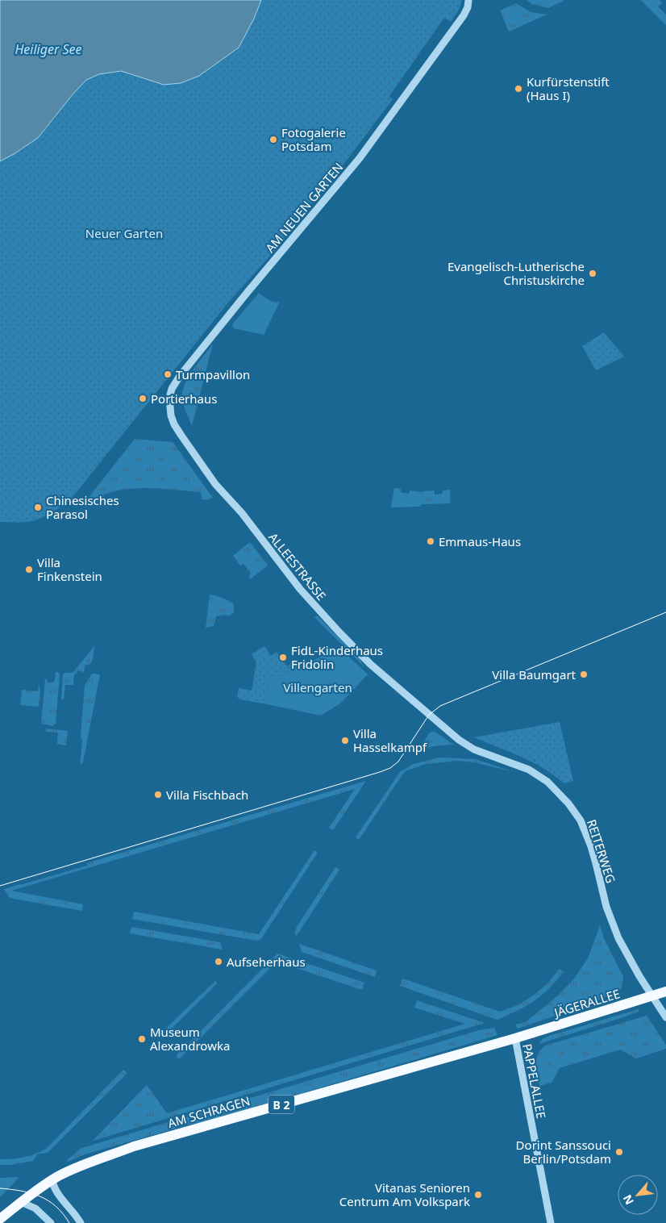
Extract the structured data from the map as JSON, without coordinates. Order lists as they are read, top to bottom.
{
  "streets": {
    "main road": ["JÄGERALLEE", "B 2", "AM SCHRAGEN"],
    "street": [
      "AM NEUEN GARTEN",
      "ALLEESTRASSE",
      "REITERWEG",
      "PAPPELALLEE"
    ]
  },
  "crossings": [
    ["AM NEUEN GARTEN", "ALLEESTRASSE"],
    ["ALLEESTRASSE", "REITERWEG"],
    ["REITERWEG", "JÄGERALLEE"],
    ["JÄGERALLEE", "PAPPELALLEE"],
    ["JÄGERALLEE", "AM SCHRAGEN"],
    ["PAPPELALLEE", "AM SCHRAGEN"],
    ["B 2", "AM SCHRAGEN"]
  ],
  "water": ["Heiliger See"],
  "parks": ["Neuer Garten", "Villengarten"],
  "places": [
    "Kurfürstenstift (Haus I)",
    "Fotogalerie Potsdam",
    "Evangelisch-Lutherische Christuskirche",
    "Turmpavillon",
    "Portierhaus",
    "Chinesisches Parasol",
    "Emmaus-Haus",
    "Villa Finkenstein",
    "FidL-Kinderhaus Fridolin",
    "Villa Baumgart",
    "Villa Hasselkampf",
    "Villa Fischbach",
    "Aufseherhaus",
    "Museum Alexandrowka",
    "Dorint Sanssouci Berlin/Potsdam",
    "Vitanas Senioren Centrum Am Volkspark"
  ],
  "north": "bottom left"
}
